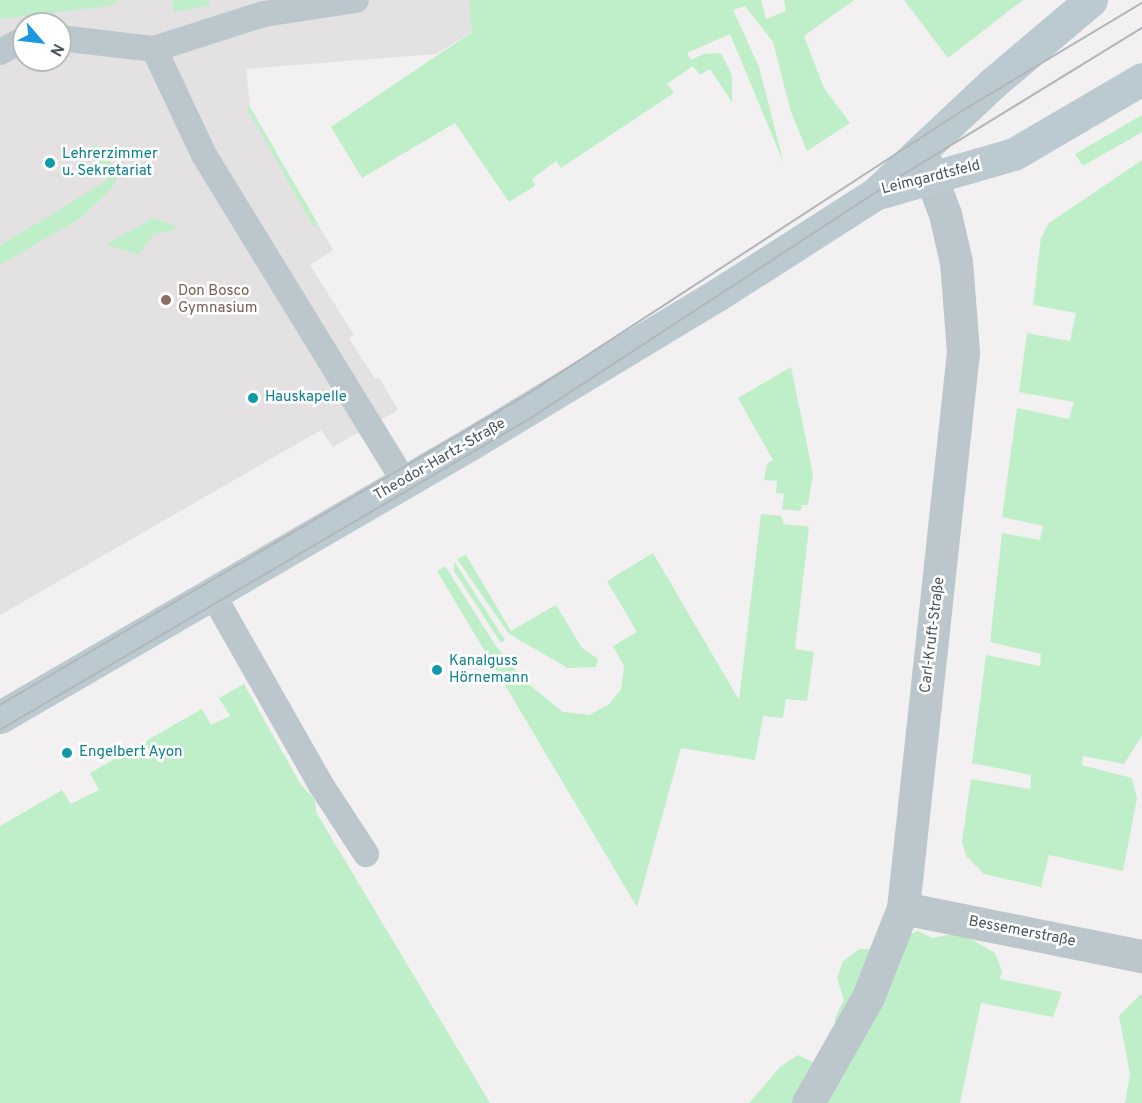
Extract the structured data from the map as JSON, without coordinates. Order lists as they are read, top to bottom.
{
  "streets": {
    "main road": ["Leimgardtsfeld", "Theodor-Hartz-Straße"],
    "street": ["Carl-Kruft-Straße", "Bessemerstraße"]
  },
  "crossings": [
    ["Leimgardtsfeld", "Theodor-Hartz-Straße"],
    ["Leimgardtsfeld", "Carl-Kruft-Straße"],
    ["Carl-Kruft-Straße", "Bessemerstraße"]
  ],
  "places": [
    "Lehrerzimmer u. Sekretariat",
    "Don Bosco Gymnasium",
    "Hauskapelle",
    "Kanalguss Hörnemann",
    "Engelbert Ayon"
  ],
  "north": "bottom right"
}
